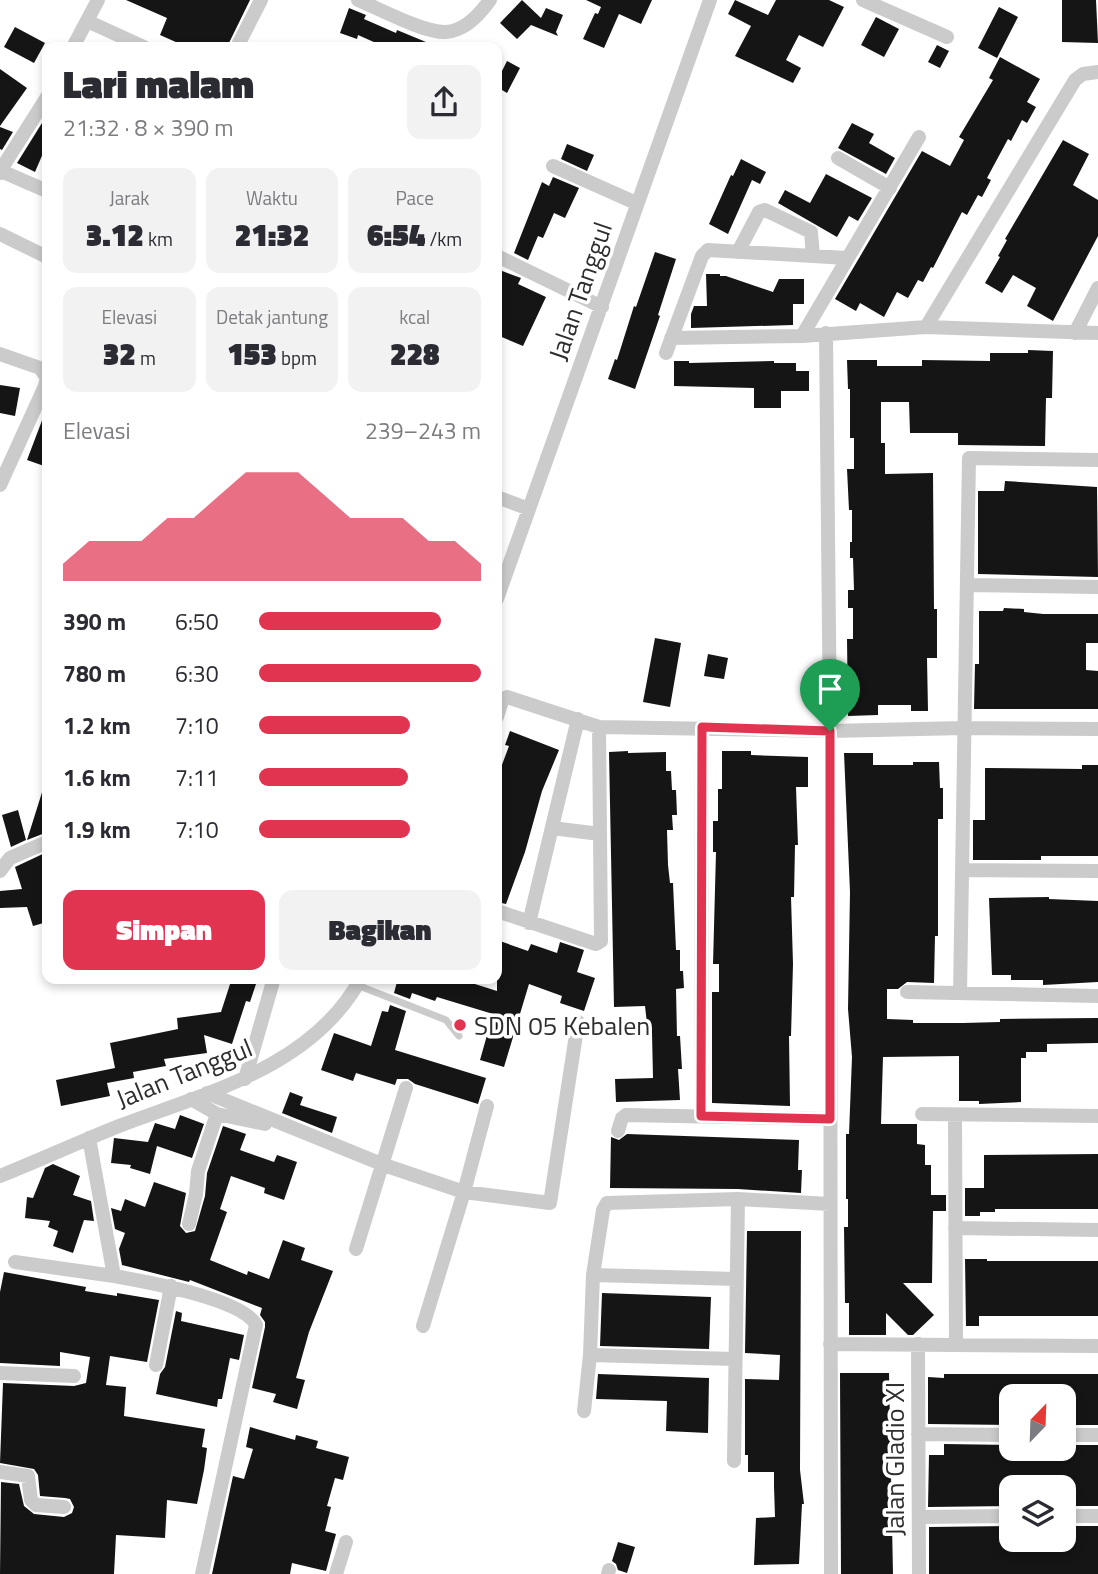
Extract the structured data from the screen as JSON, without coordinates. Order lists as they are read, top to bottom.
{
  "streets": {
    "street": ["Jalan Tanggul", "Jalan Gladio XI"]
  },
  "places": ["SDN 05 Kebalen"],
  "north": "top right",
  "page": {
    "heading": ["Lari malam", "21:32 · 8 × 390 m"],
    "stats": [
      ["Jarak", "3.12 km"],
      ["Waktu", "21:32"],
      ["Pace", "6:54 /km"],
      ["Elevasi", "32 m"],
      ["Detak jantung", "153 bpm"],
      ["kcal", "228"]
    ],
    "chart": ["Elevasi", "239–243 m"],
    "list": [
      {
        "name": "390 m",
        "note": "6:50"
      },
      {
        "name": "780 m",
        "note": "6:30"
      },
      {
        "name": "1.2 km",
        "note": "7:10"
      },
      {
        "name": "1.6 km",
        "note": "7:11"
      },
      {
        "name": "1.9 km",
        "note": "7:10"
      }
    ],
    "buttons": ["Simpan", "Bagikan"]
  }
}
